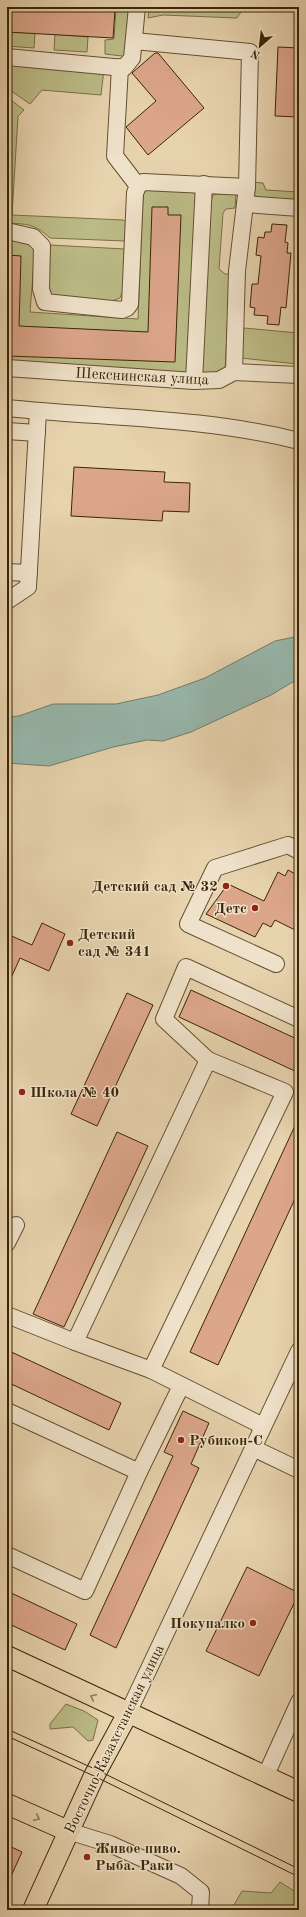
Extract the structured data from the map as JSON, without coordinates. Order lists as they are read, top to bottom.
{
  "streets": {
    "main road": ["Восточно-Казахстанская улица"],
    "street": ["Шекснинская улица"]
  },
  "places": [
    "Детский сад № 32",
    "Детс",
    "Детский сад № 341",
    "Школа № 40",
    "Рубикон-С",
    "Покупалко",
    "Живое пиво. Рыба. Раки"
  ],
  "north": "bottom left"
}
